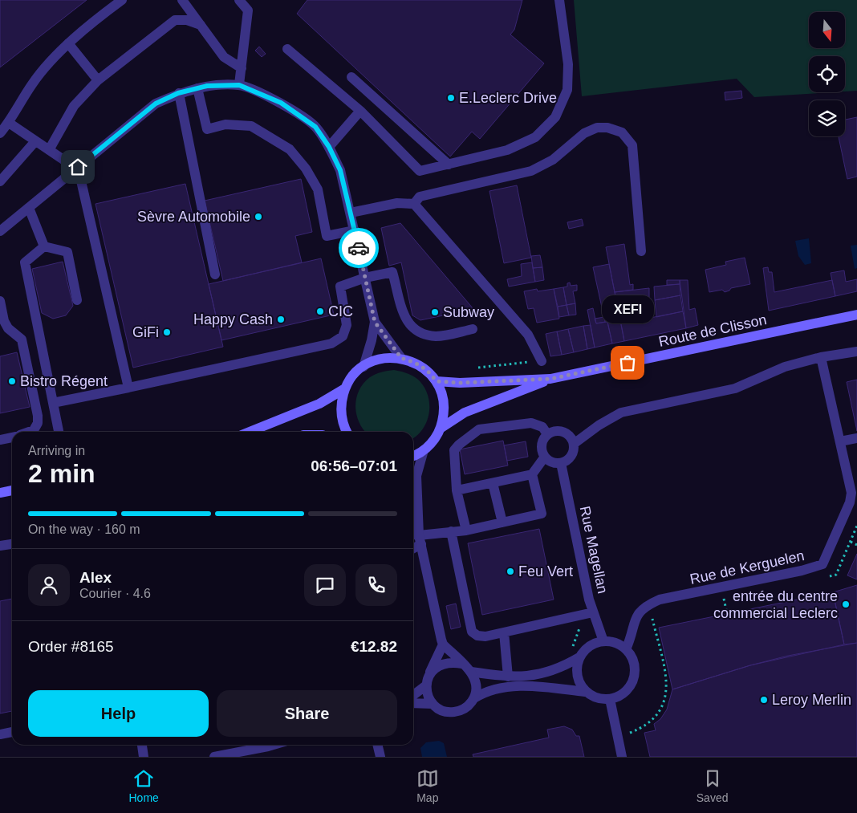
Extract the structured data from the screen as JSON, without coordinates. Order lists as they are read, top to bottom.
{
  "streets": {
    "main road": ["Route de Clisson"],
    "street": ["Rue Magellan", "Rue de Kerguelen"]
  },
  "crossings": [
    ["Rue Magellan", "Rue de Kerguelen"]
  ],
  "places": [
    "E.Leclerc Drive",
    "Sèvre Automobile",
    "CIC",
    "Subway",
    "Happy Cash",
    "GiFi",
    "XEFI",
    "Bistro Régent",
    "Feu Vert",
    "entrée du centre commercial Leclerc",
    "Leroy Merlin"
  ],
  "north": "bottom",
  "page": {
    "bubble": "XEFI",
    "heading": ["2 min", "Arriving in", "06:56–07:01"],
    "panel": [
      "Alex",
      "Courier · 4.6",
      "Order #8165",
      "€12.82"
    ],
    "bar": "On the way · 160 m",
    "buttons": ["Help", "Share"],
    "tabs": ["Home", "Map", "Saved"]
  }
}
